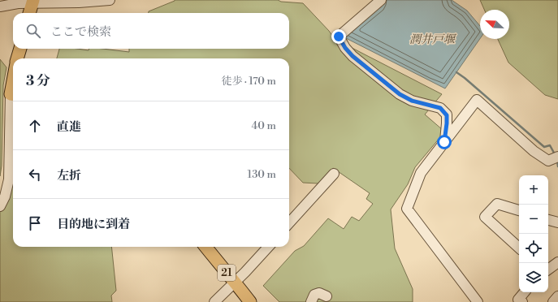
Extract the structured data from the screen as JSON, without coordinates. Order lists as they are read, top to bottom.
{
  "streets": {
    "main road": ["21"]
  },
  "water": ["潤井戸堰"],
  "north": "top left",
  "page": {
    "search": "ここで検索",
    "heading": ["3 分", "徒歩 · 170 m"],
    "list": [
      ["直進", "40 m"],
      ["左折", "130 m"],
      "目的地に到着"
    ],
    "map_buttons": ["+", "−"]
  }
}
